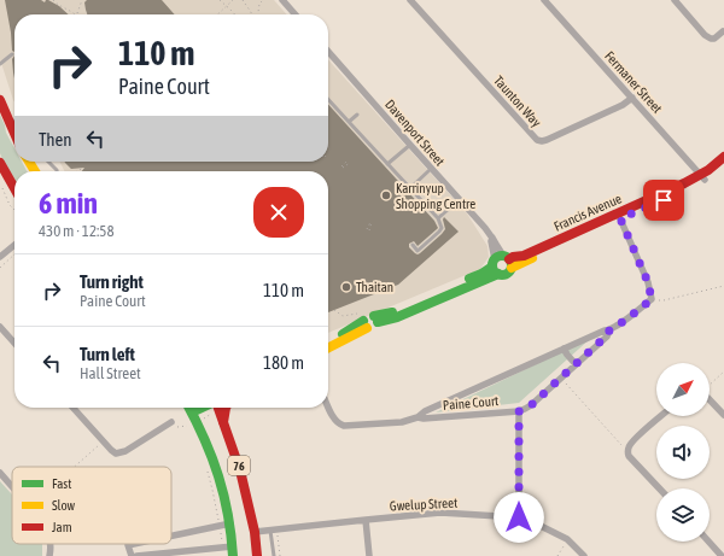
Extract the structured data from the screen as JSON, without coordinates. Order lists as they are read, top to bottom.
{
  "streets": {
    "main road": ["Francis Avenue", "76"],
    "street": [
      "Fermaner Street",
      "Taunton Way",
      "Davenport Street",
      "Paine Court",
      "Gwelup Street"
    ]
  },
  "crossings": [
    ["Fermaner Street", "Taunton Way"],
    ["Fermaner Street", "Francis Avenue"],
    ["Davenport Street", "Francis Avenue"],
    ["76", "Gwelup Street"]
  ],
  "places": ["Karrinyup Shopping Centre", "Thaitan"],
  "legend": ["Fast", "Slow", "Jam"],
  "north": "top right",
  "page": {
    "turn": ["110 m", "Paine Court"],
    "then": "Then",
    "heading": ["6 min", "430 m · 12:58"],
    "list": [
      {
        "name": "Turn right",
        "note": "Paine Court",
        "value": "110 m"
      },
      {
        "name": "Turn left",
        "note": "Hall Street",
        "value": "180 m"
      }
    ]
  }
}
